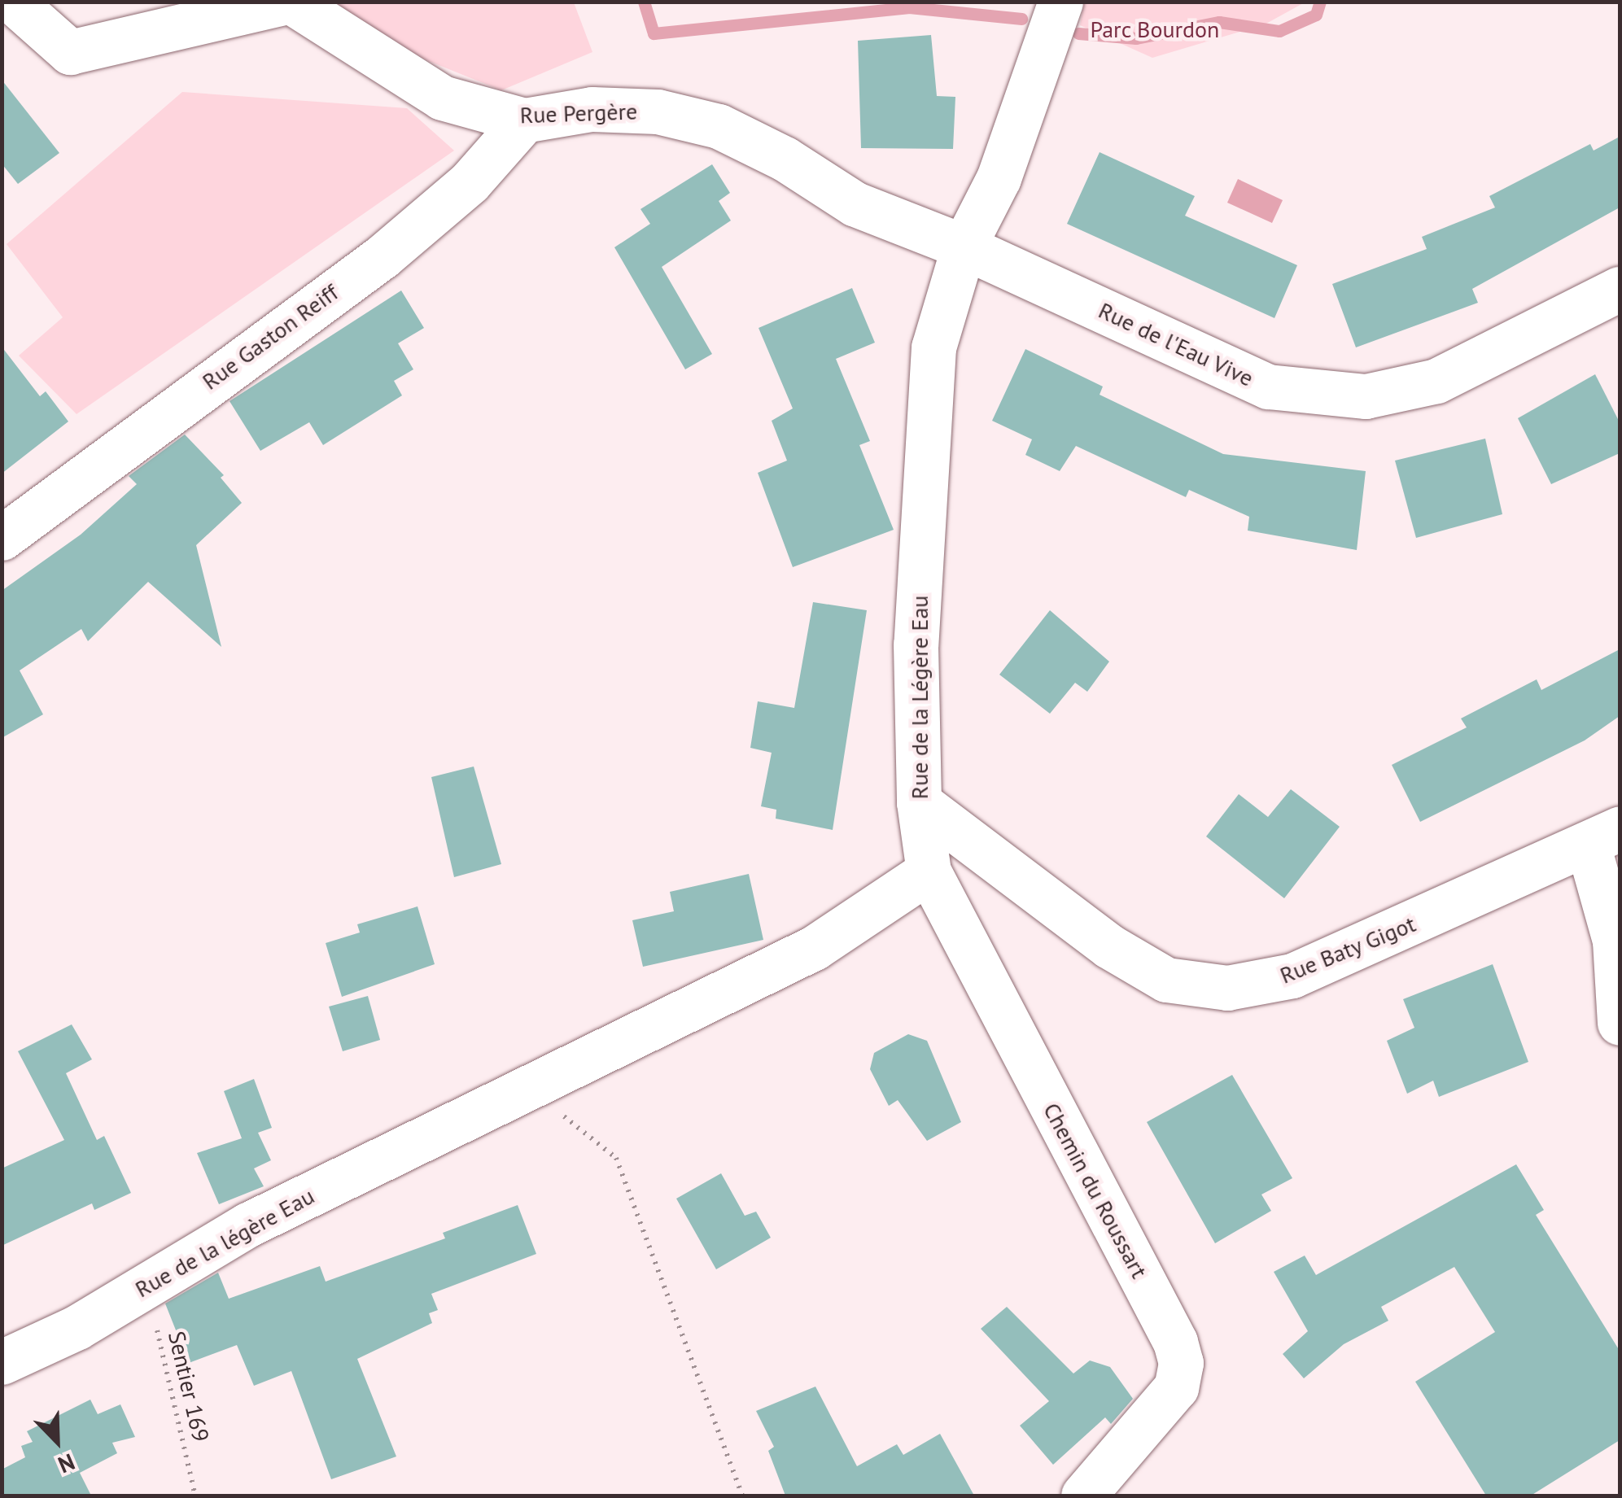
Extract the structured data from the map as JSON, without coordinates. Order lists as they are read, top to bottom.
{
  "streets": {
    "street": [
      "Rue Pergère",
      "Rue Gaston Reiff",
      "Rue de l'Eau Vive",
      "Rue de la Légère Eau",
      "Rue Baty Gigot",
      "Chemin du Roussart",
      "Rue de la légère Eau"
    ],
    "path": ["Sentier 169"]
  },
  "crossings": [
    ["Rue Pergère", "Rue Gaston Reiff"],
    ["Rue Pergère", "Rue de l'Eau Vive"],
    ["Rue Pergère", "Rue de la Légère Eau"],
    ["Rue de l'Eau Vive", "Rue de la Légère Eau"],
    ["Rue de la Légère Eau", "Rue Baty Gigot"],
    ["Rue de la Légère Eau", "Chemin du Roussart"],
    ["Rue de la légère Eau", "Sentier 169"]
  ],
  "parks": ["Parc Bourdon"],
  "north": "bottom right"
}
